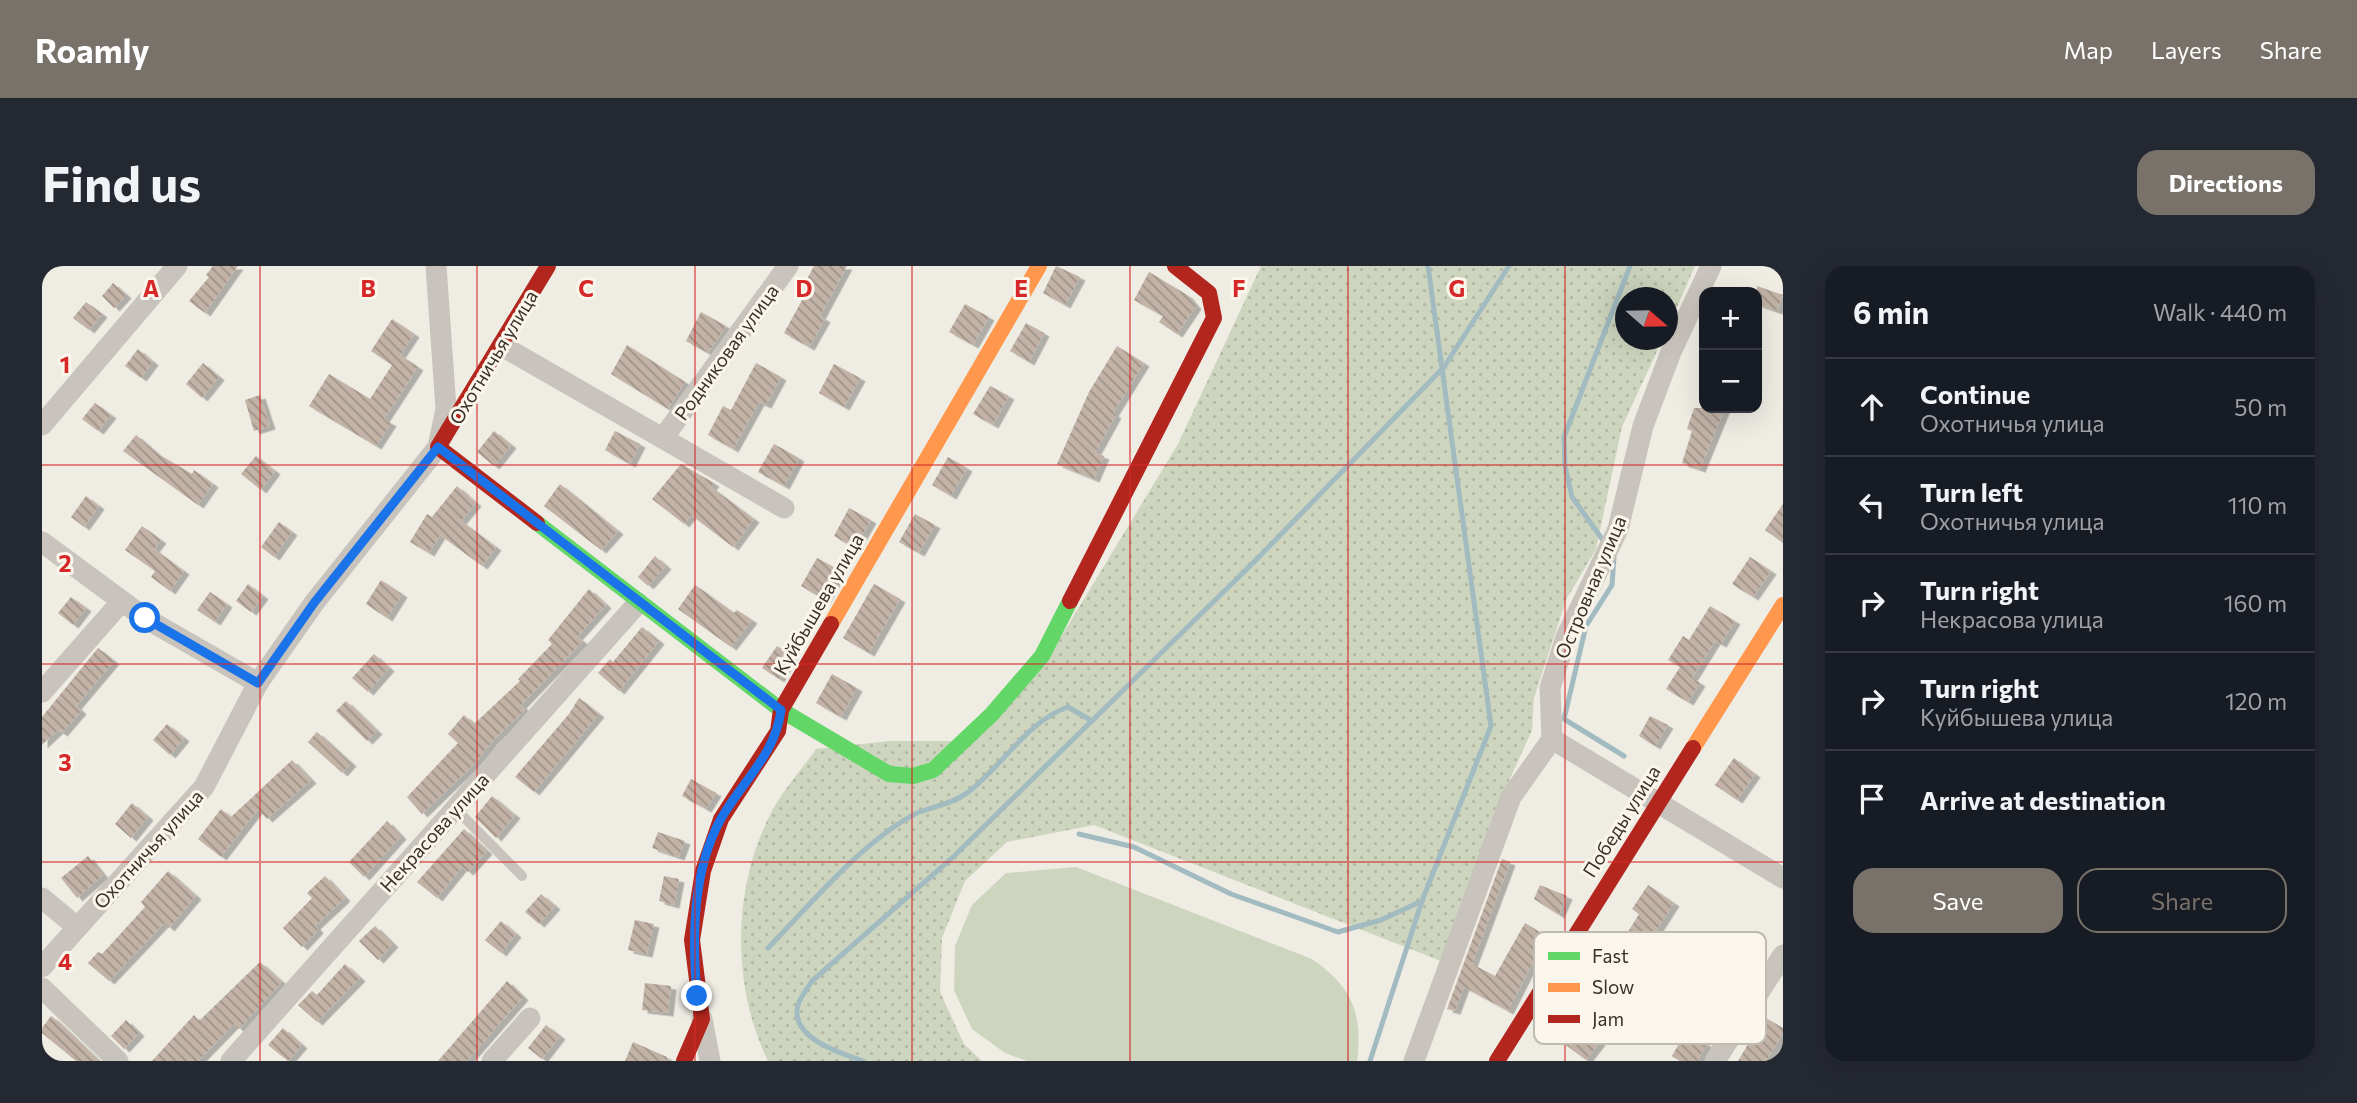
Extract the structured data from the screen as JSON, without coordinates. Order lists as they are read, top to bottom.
{
  "streets": {
    "street": [
      "Родниковая улица",
      "Охотничья улица",
      "Островная улица",
      "Куйбышева улица",
      "Победы улица",
      "Некрасова улица"
    ]
  },
  "crossings": [
    ["Родниковая улица", "Охотничья улица"]
  ],
  "legend": ["Fast", "Slow", "Jam"],
  "north": "right",
  "page": {
    "header": "Roamly",
    "nav": ["Map", "Layers", "Share"],
    "buttons": [
      "Directions",
      ["Save", "Share"]
    ],
    "title": "Find us",
    "heading": ["6 min", "Walk · 440 m"],
    "map_buttons": ["+", "−"],
    "list": [
      ["Continue", "Охотничья улица", "50 m"],
      ["Turn left", "Охотничья улица", "110 m"],
      ["Turn right", "Некрасова улица", "160 m"],
      ["Turn right", "Куйбышева улица", "120 m"],
      "Arrive at destination"
    ]
  },
  "grid": {
    "columns": [
      "A",
      "B",
      "C",
      "D",
      "E",
      "F",
      "G"
    ],
    "rows": [
      "1",
      "2",
      "3",
      "4"
    ]
  }
}
